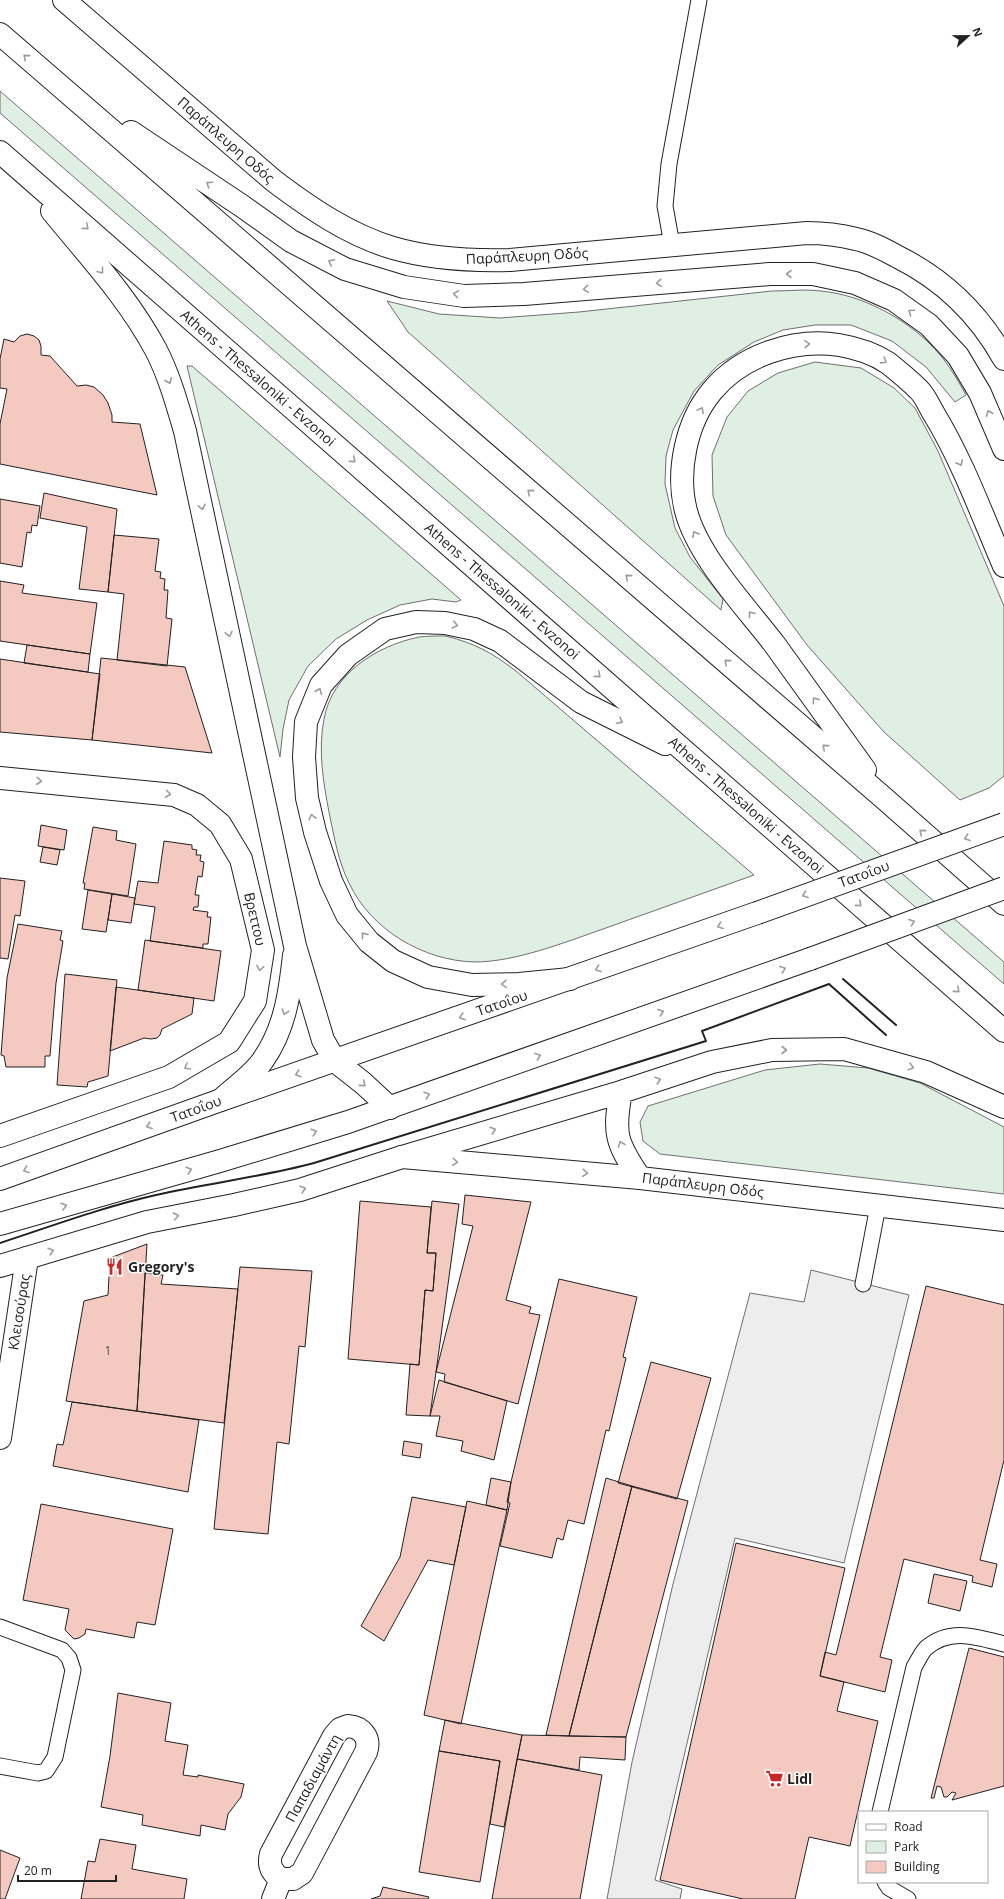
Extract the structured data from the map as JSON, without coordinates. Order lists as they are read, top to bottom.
{
  "streets": {
    "main road": [
      "Παράπλευρη Οδός",
      "Athens - Thessaloniki - Evzonoi",
      "Τατοΐου",
      "Βρεττου",
      "Κλεισούρας",
      "Παπαδιαμάντη"
    ]
  },
  "places": {
    "restaurant": ["Gregory's"],
    "supermarket": ["Lidl"]
  },
  "house_numbers": ["1"],
  "legend": ["Road", "Park", "Building"],
  "scale_bar": "20 m",
  "north": "right"
}
